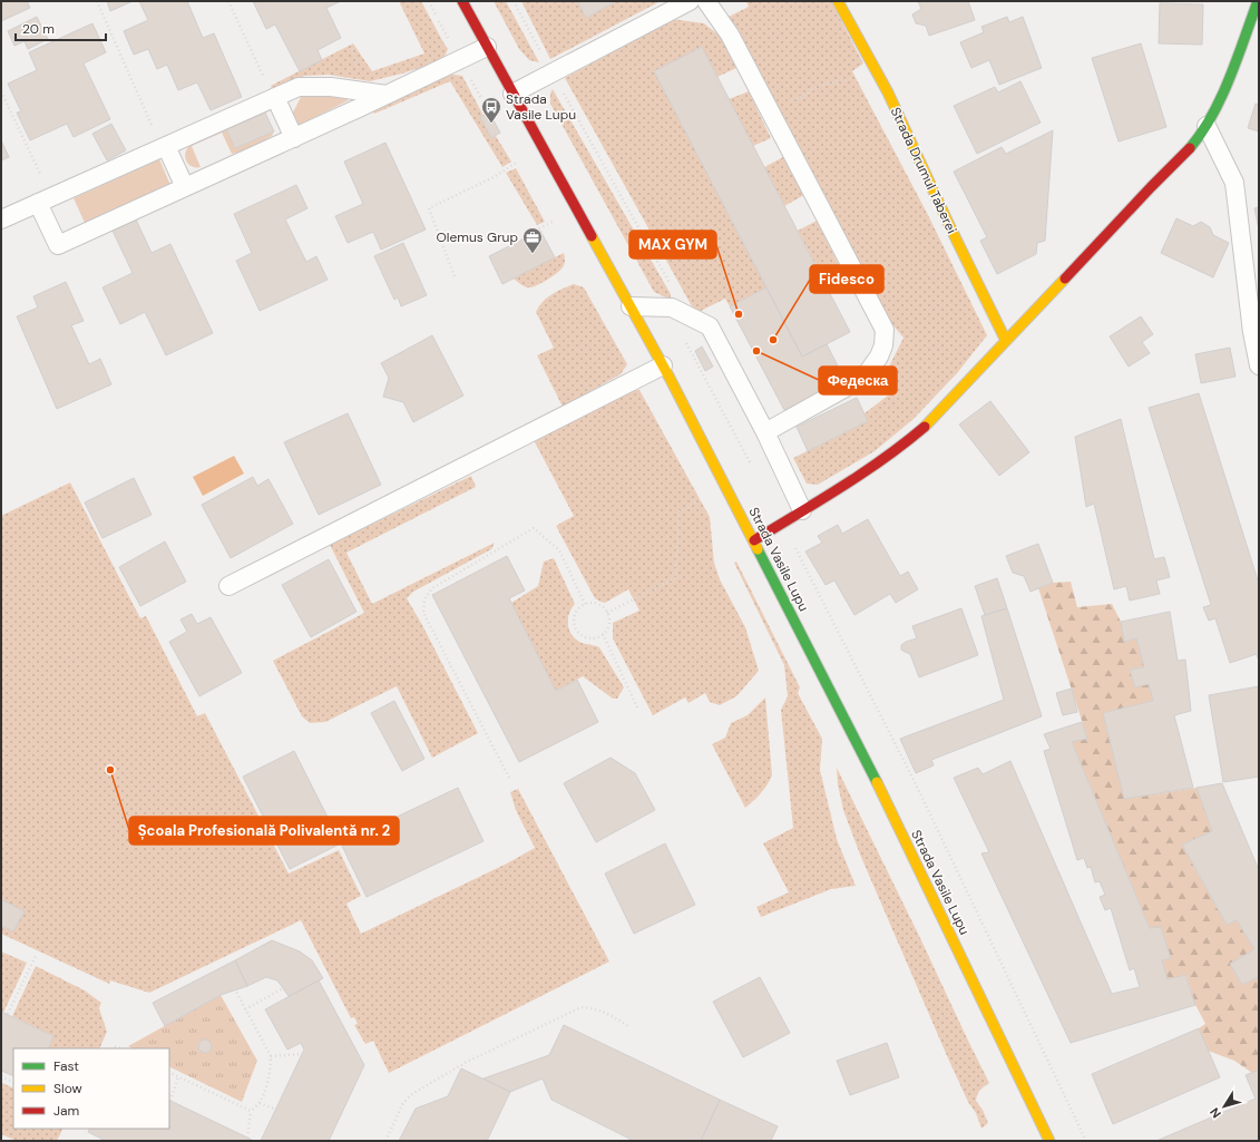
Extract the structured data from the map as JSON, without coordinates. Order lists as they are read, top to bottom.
{
  "streets": {
    "main road": ["Strada Drumul Taberei", "Strada Vasile Lupu"]
  },
  "places": {
    "bus stop": ["Strada Vasile Lupu"],
    "office": ["Olemus Grup"],
    "other": [
      "MAX GYM",
      "Fidesco",
      "Федеска",
      "Școala Profesională Polivalentă nr. 2"
    ]
  },
  "legend": ["Fast", "Slow", "Jam"],
  "scale_bar": "20 m",
  "north": "bottom left"
}
